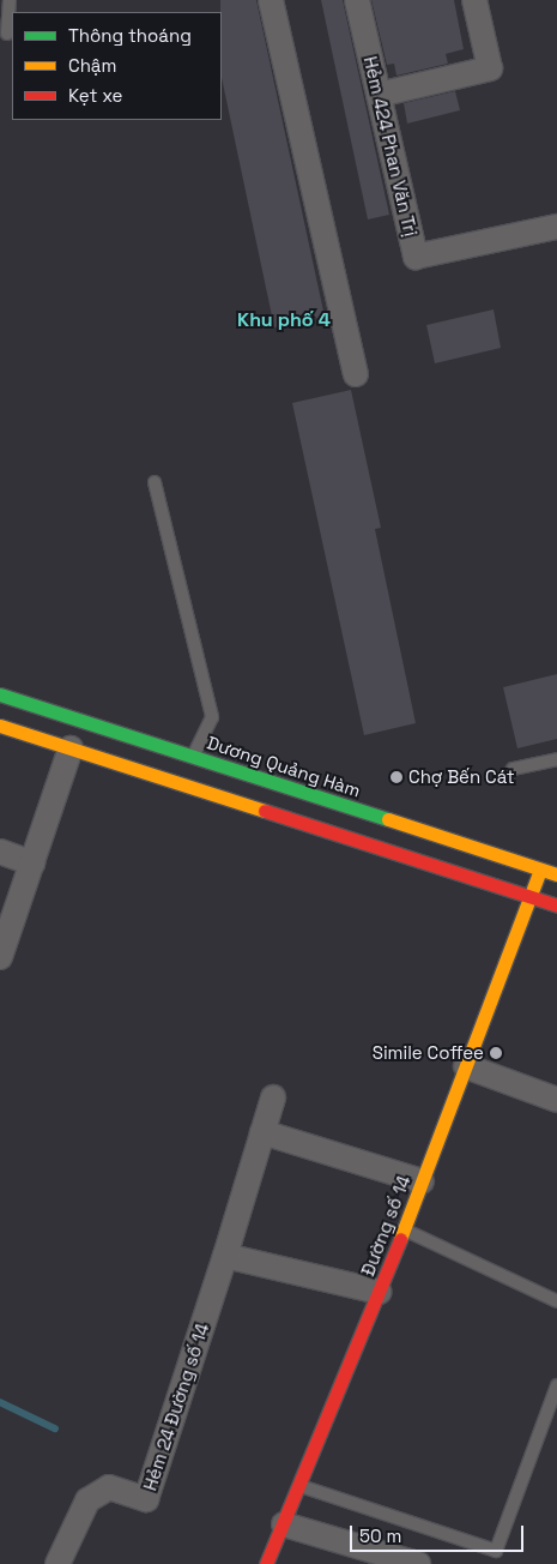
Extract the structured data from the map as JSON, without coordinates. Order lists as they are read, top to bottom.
{
  "streets": {
    "street": [
      "Hẻm 424 Phan Văn Trị",
      "Dương Quảng Hàm",
      "Đường số 14",
      "Hẻm 24 Đường số 14"
    ]
  },
  "crossings": [
    ["Dương Quảng Hàm", "Đường số 14"]
  ],
  "districts": ["Khu phố 4"],
  "places": ["Chợ Bến Cát", "Simile Coffee"],
  "legend": ["Thông thoáng", "Chậm", "Kẹt xe"],
  "scale_bar": "50 m"
}
